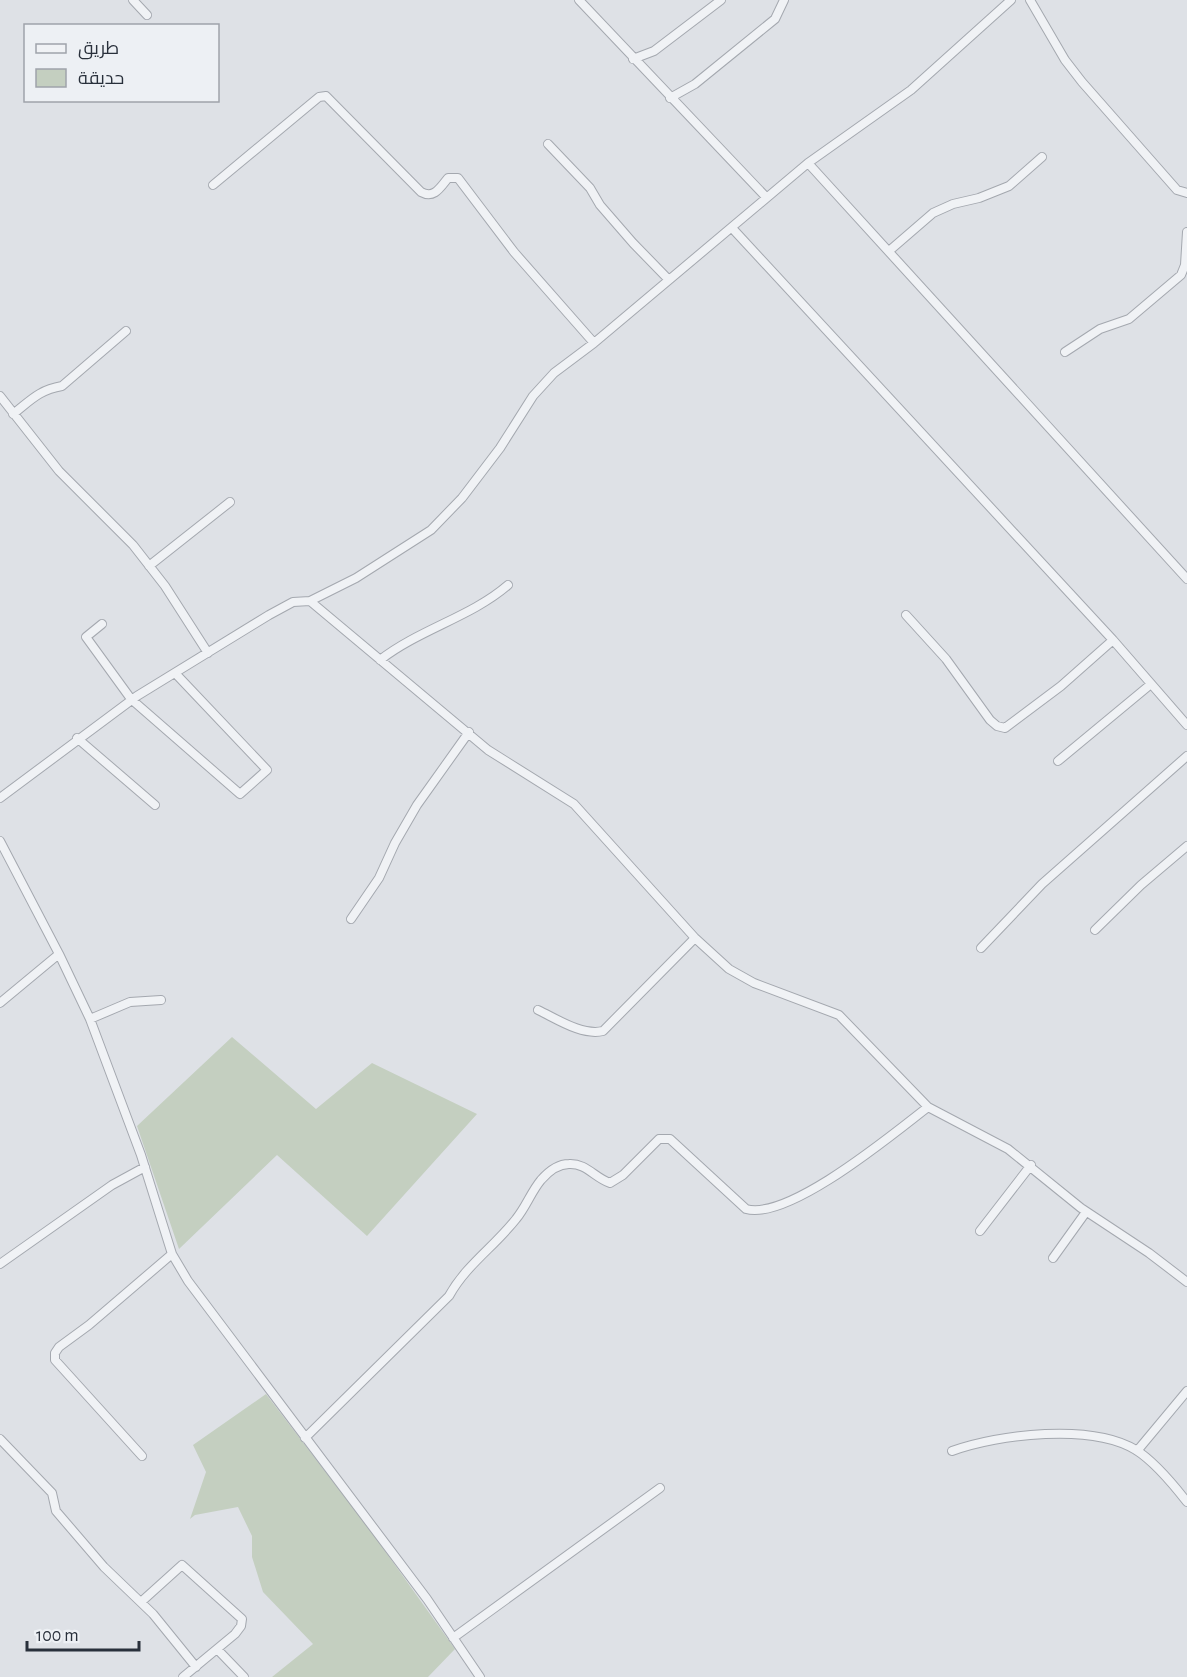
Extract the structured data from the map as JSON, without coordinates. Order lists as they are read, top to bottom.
{
  "legend": ["طريق", "حديقة"],
  "scale_bar": "100 m"
}
